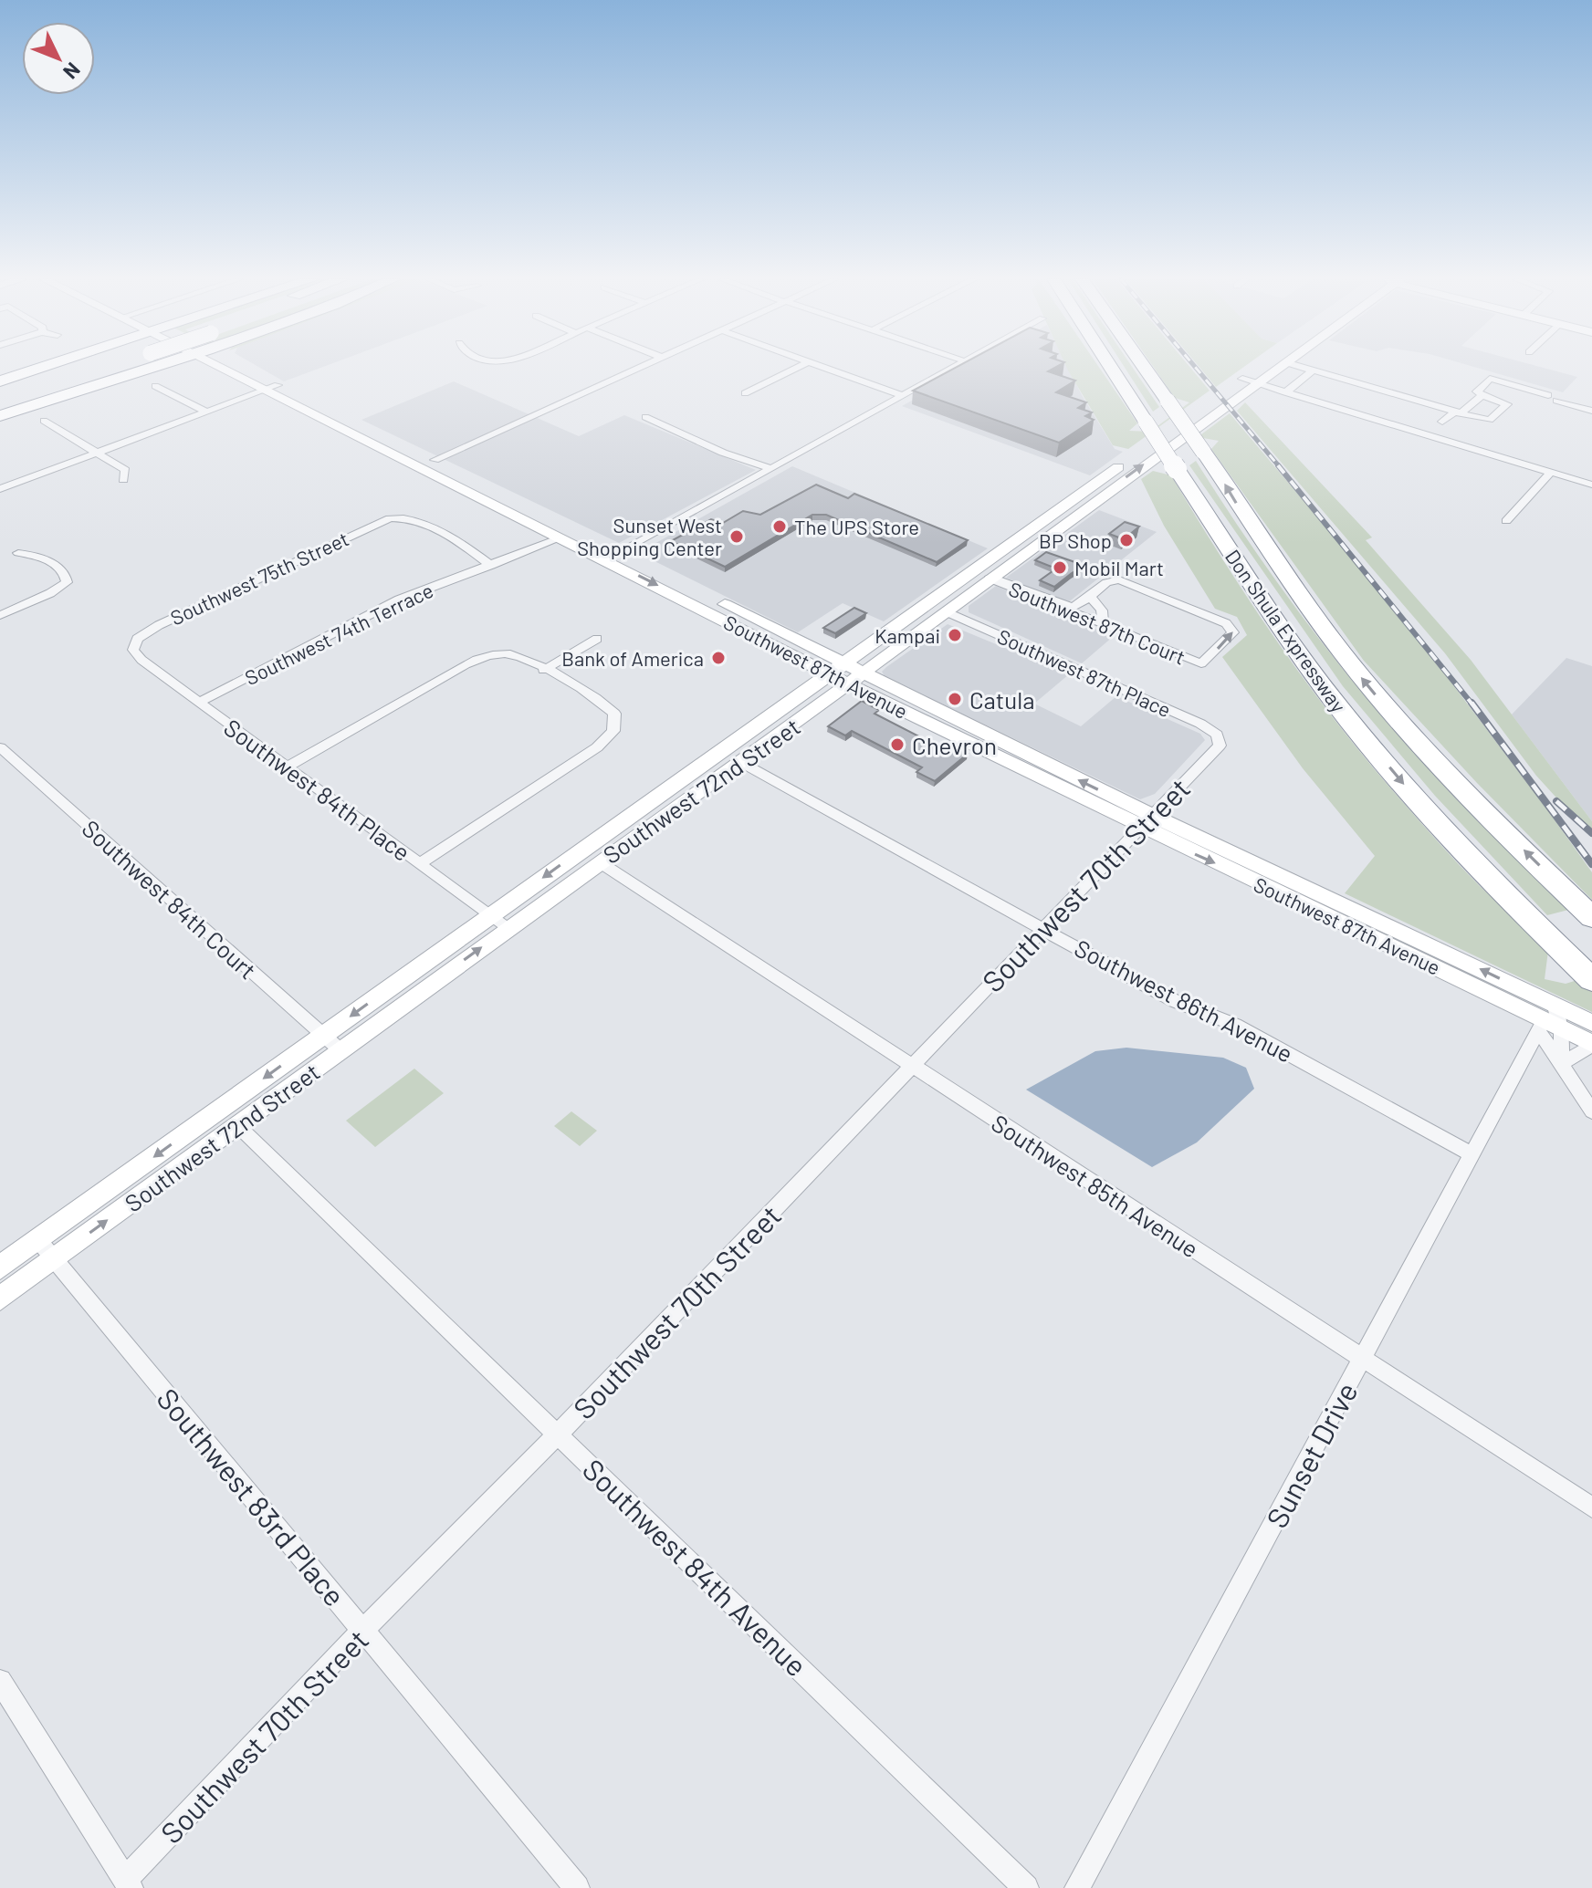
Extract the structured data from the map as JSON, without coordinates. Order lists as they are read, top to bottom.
{
  "streets": {
    "highway": ["Don Shula Expressway"],
    "main road": ["Southwest 87th Avenue", "Southwest 72nd Street"],
    "street": [
      "Southwest 75th Street",
      "Southwest 87th Court",
      "Southwest 74th Terrace",
      "Southwest 87th Place",
      "Southwest 84th Place",
      "Southwest 70th Street",
      "Southwest 84th Court",
      "Southwest 86th Avenue",
      "Southwest 85th Avenue",
      "Sunset Drive",
      "Southwest 83rd Place",
      "Southwest 84th Avenue"
    ]
  },
  "crossings": [
    ["Southwest 75th Street", "Southwest 74th Terrace"],
    ["Southwest 75th Street", "Southwest 84th Place"],
    ["Southwest 87th Court", "Southwest 72nd Street"],
    ["Southwest 74th Terrace", "Southwest 87th Avenue"],
    ["Southwest 74th Terrace", "Southwest 84th Place"],
    ["Southwest 87th Avenue", "Southwest 72nd Street"],
    ["Southwest 87th Avenue", "Southwest 70th Street"],
    ["Southwest 87th Avenue", "Sunset Drive"],
    ["Southwest 87th Place", "Southwest 72nd Street"],
    ["Southwest 87th Place", "Southwest 70th Street"],
    ["Southwest 84th Place", "Southwest 72nd Street"],
    ["Southwest 72nd Street", "Southwest 84th Court"],
    ["Southwest 72nd Street", "Southwest 86th Avenue"],
    ["Southwest 72nd Street", "Southwest 85th Avenue"],
    ["Southwest 72nd Street", "Southwest 83rd Place"],
    ["Southwest 72nd Street", "Southwest 84th Avenue"],
    ["Southwest 70th Street", "Southwest 86th Avenue"],
    ["Southwest 70th Street", "Southwest 85th Avenue"],
    ["Southwest 70th Street", "Southwest 83rd Place"],
    ["Southwest 70th Street", "Southwest 84th Avenue"],
    ["Southwest 86th Avenue", "Sunset Drive"],
    ["Southwest 85th Avenue", "Sunset Drive"]
  ],
  "places": [
    "The UPS Store",
    "Sunset West Shopping Center",
    "BP Shop",
    "Mobil Mart",
    "Kampai",
    "Bank of America",
    "Catula",
    "Chevron"
  ],
  "north": "bottom right"
}
